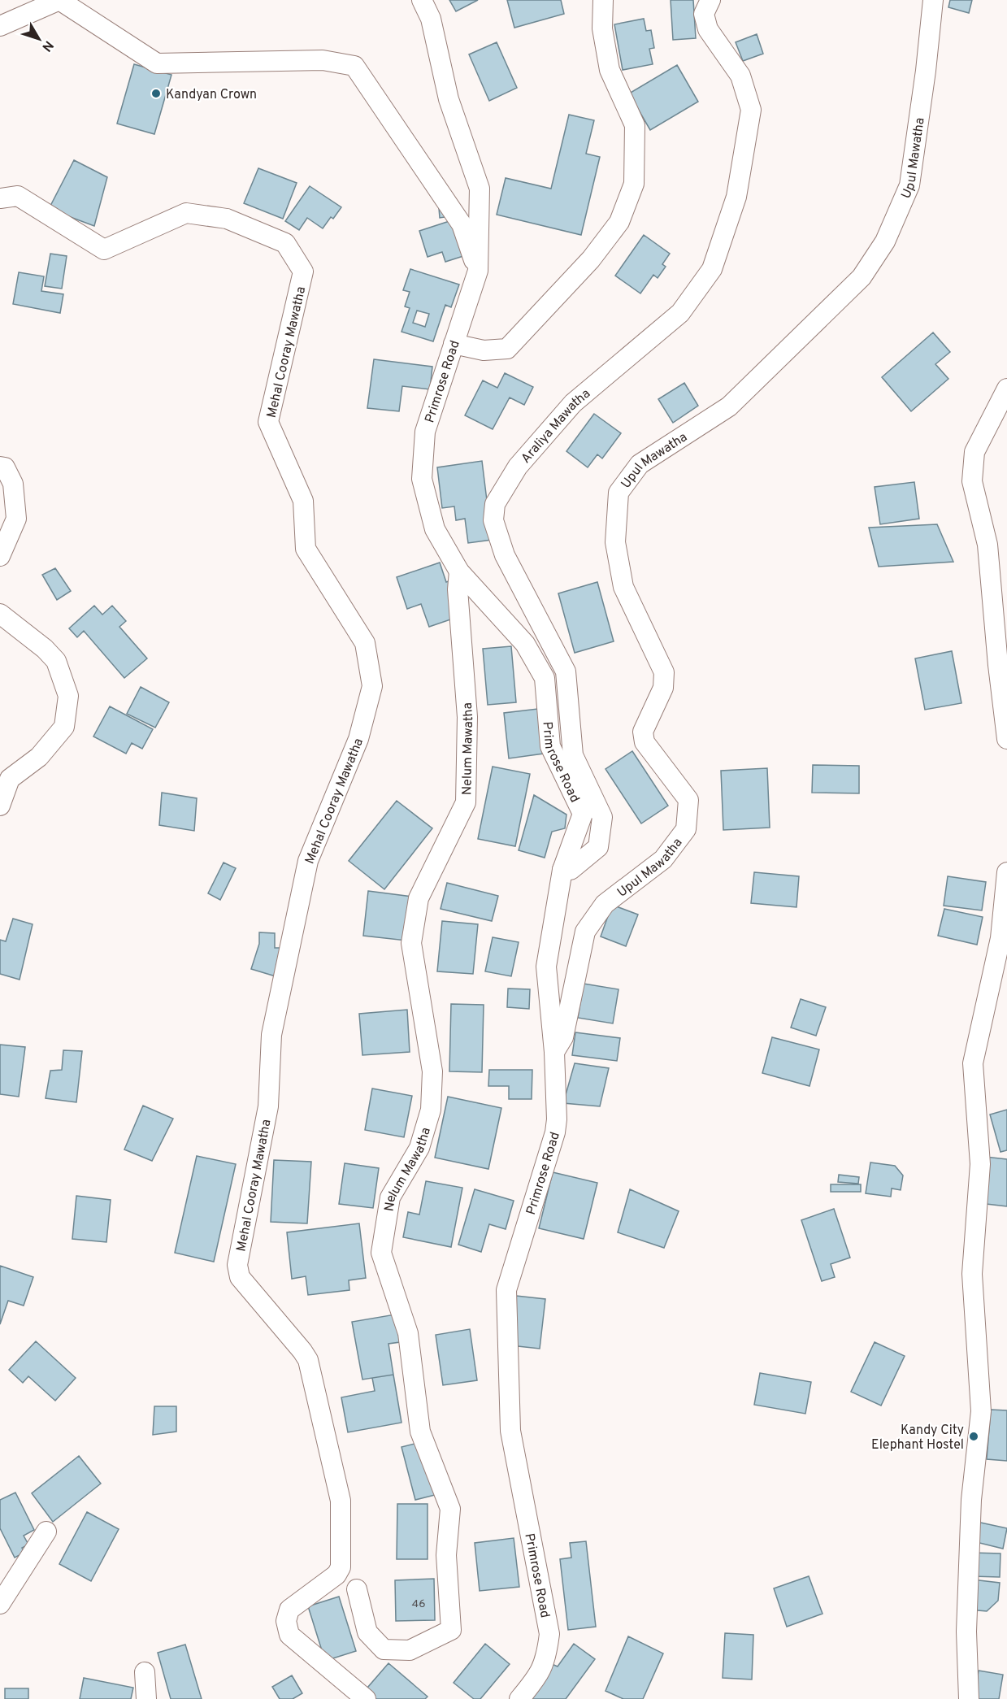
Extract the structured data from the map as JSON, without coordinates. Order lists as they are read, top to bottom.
{
  "streets": {
    "street": [
      "Upul Mawatha",
      "Mehal Cooray Mawatha",
      "Primrose Road",
      "Araliya Mawatha",
      "Nelum Mawatha"
    ]
  },
  "crossings": [
    ["Upul Mawatha", "Primrose Road"],
    ["Primrose Road", "Araliya Mawatha"],
    ["Primrose Road", "Nelum Mawatha"]
  ],
  "places": ["Kandyan Crown", "Kandy City Elephant Hostel"],
  "house_numbers": ["46"],
  "north": "bottom right"
}
